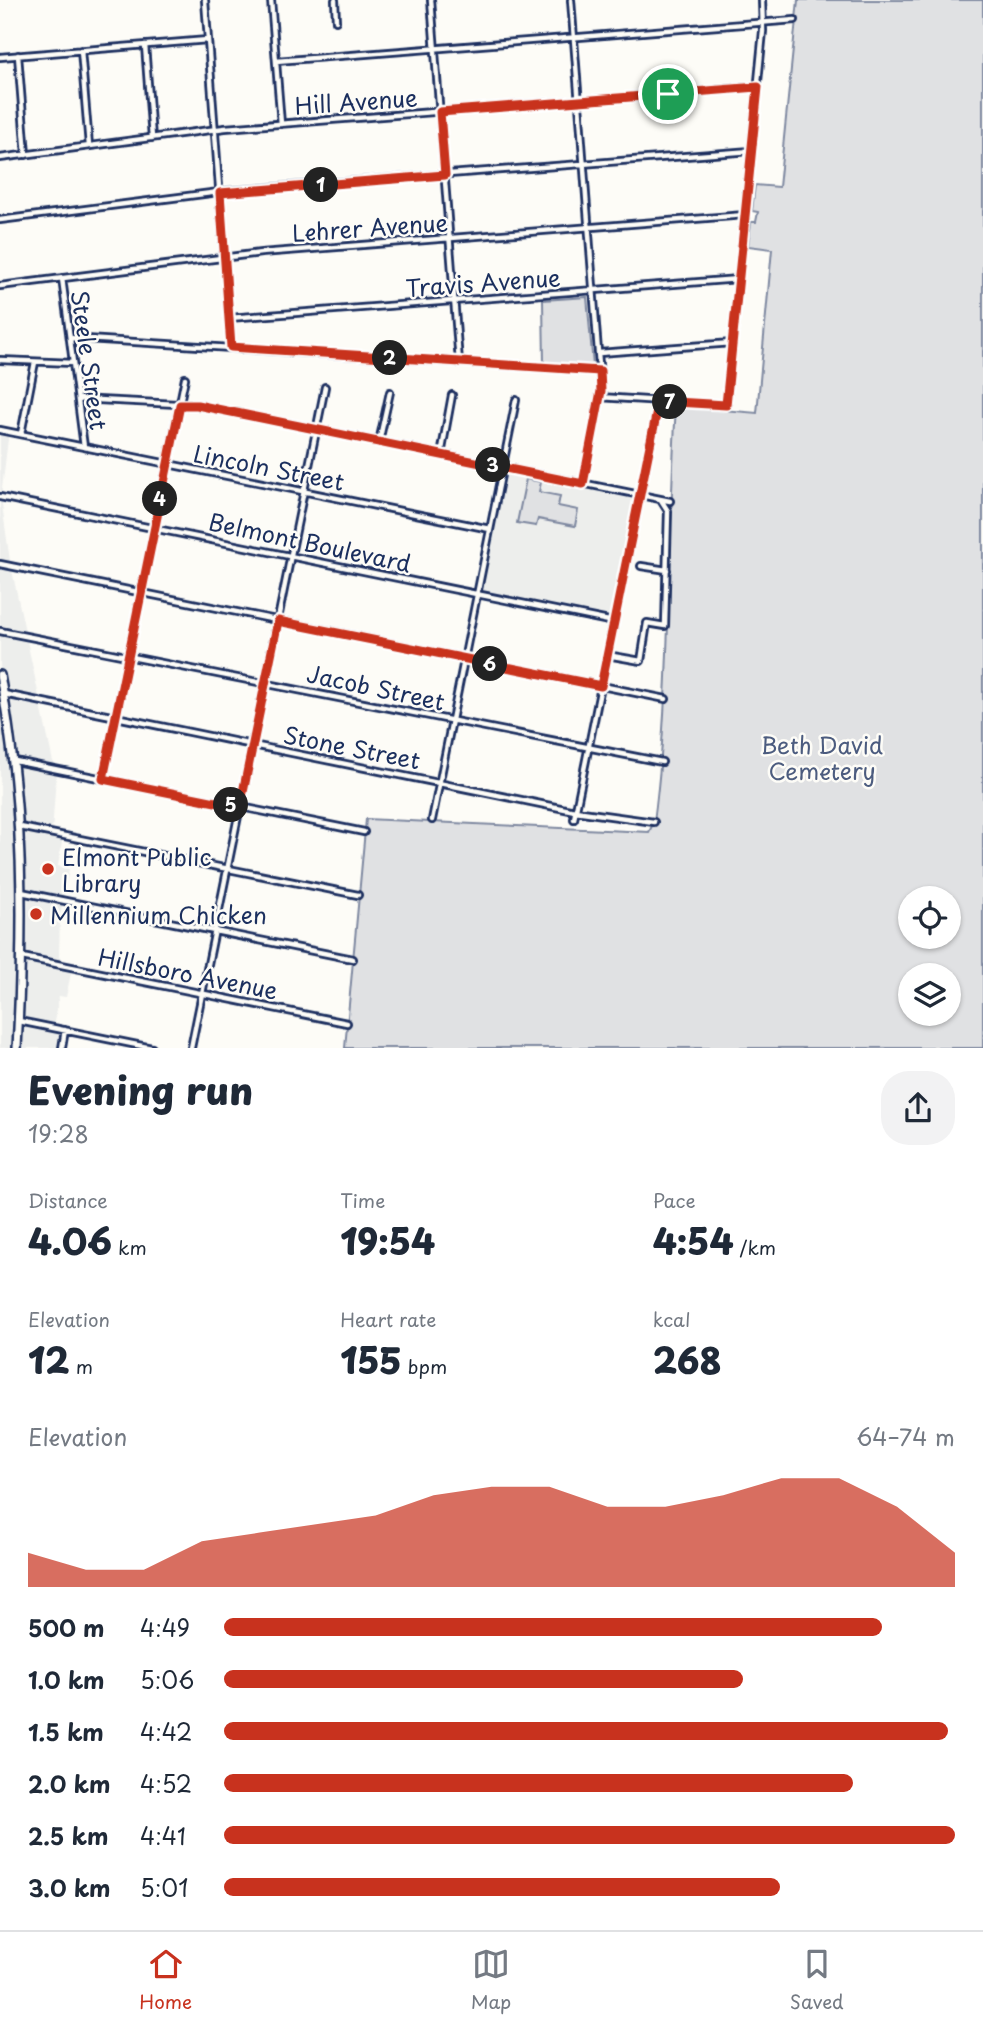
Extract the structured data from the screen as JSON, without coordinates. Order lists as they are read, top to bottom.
{
  "streets": {
    "street": [
      "Hill Avenue",
      "Lehrer Avenue",
      "Travis Avenue",
      "Steele Street",
      "Lincoln Street",
      "Belmont Boulevard",
      "Jacob Street",
      "Stone Street",
      "Hillsboro Avenue"
    ]
  },
  "crossings": [
    ["Lehrer Avenue", "Steele Street"],
    ["Steele Street", "Lincoln Street"]
  ],
  "parks": ["Beth David Cemetery"],
  "places": ["Elmont Public Library", "Millennium Chicken"],
  "page": {
    "pins": [
      "1",
      "2",
      "7",
      "3",
      "4",
      "6",
      "5"
    ],
    "heading": ["Evening run", "19:28"],
    "stats": [
      ["Distance", "4.06 km"],
      ["Time", "19:54"],
      ["Pace", "4:54 /km"],
      ["Elevation", "12 m"],
      ["Heart rate", "155 bpm"],
      ["kcal", "268"]
    ],
    "chart": ["Elevation", "64–74 m"],
    "list": [
      {
        "name": "500 m",
        "note": "4:49"
      },
      {
        "name": "1.0 km",
        "note": "5:06"
      },
      {
        "name": "1.5 km",
        "note": "4:42"
      },
      {
        "name": "2.0 km",
        "note": "4:52"
      },
      {
        "name": "2.5 km",
        "note": "4:41"
      },
      {
        "name": "3.0 km",
        "note": "5:01"
      }
    ],
    "tabs": ["Home", "Map", "Saved"]
  }
}
